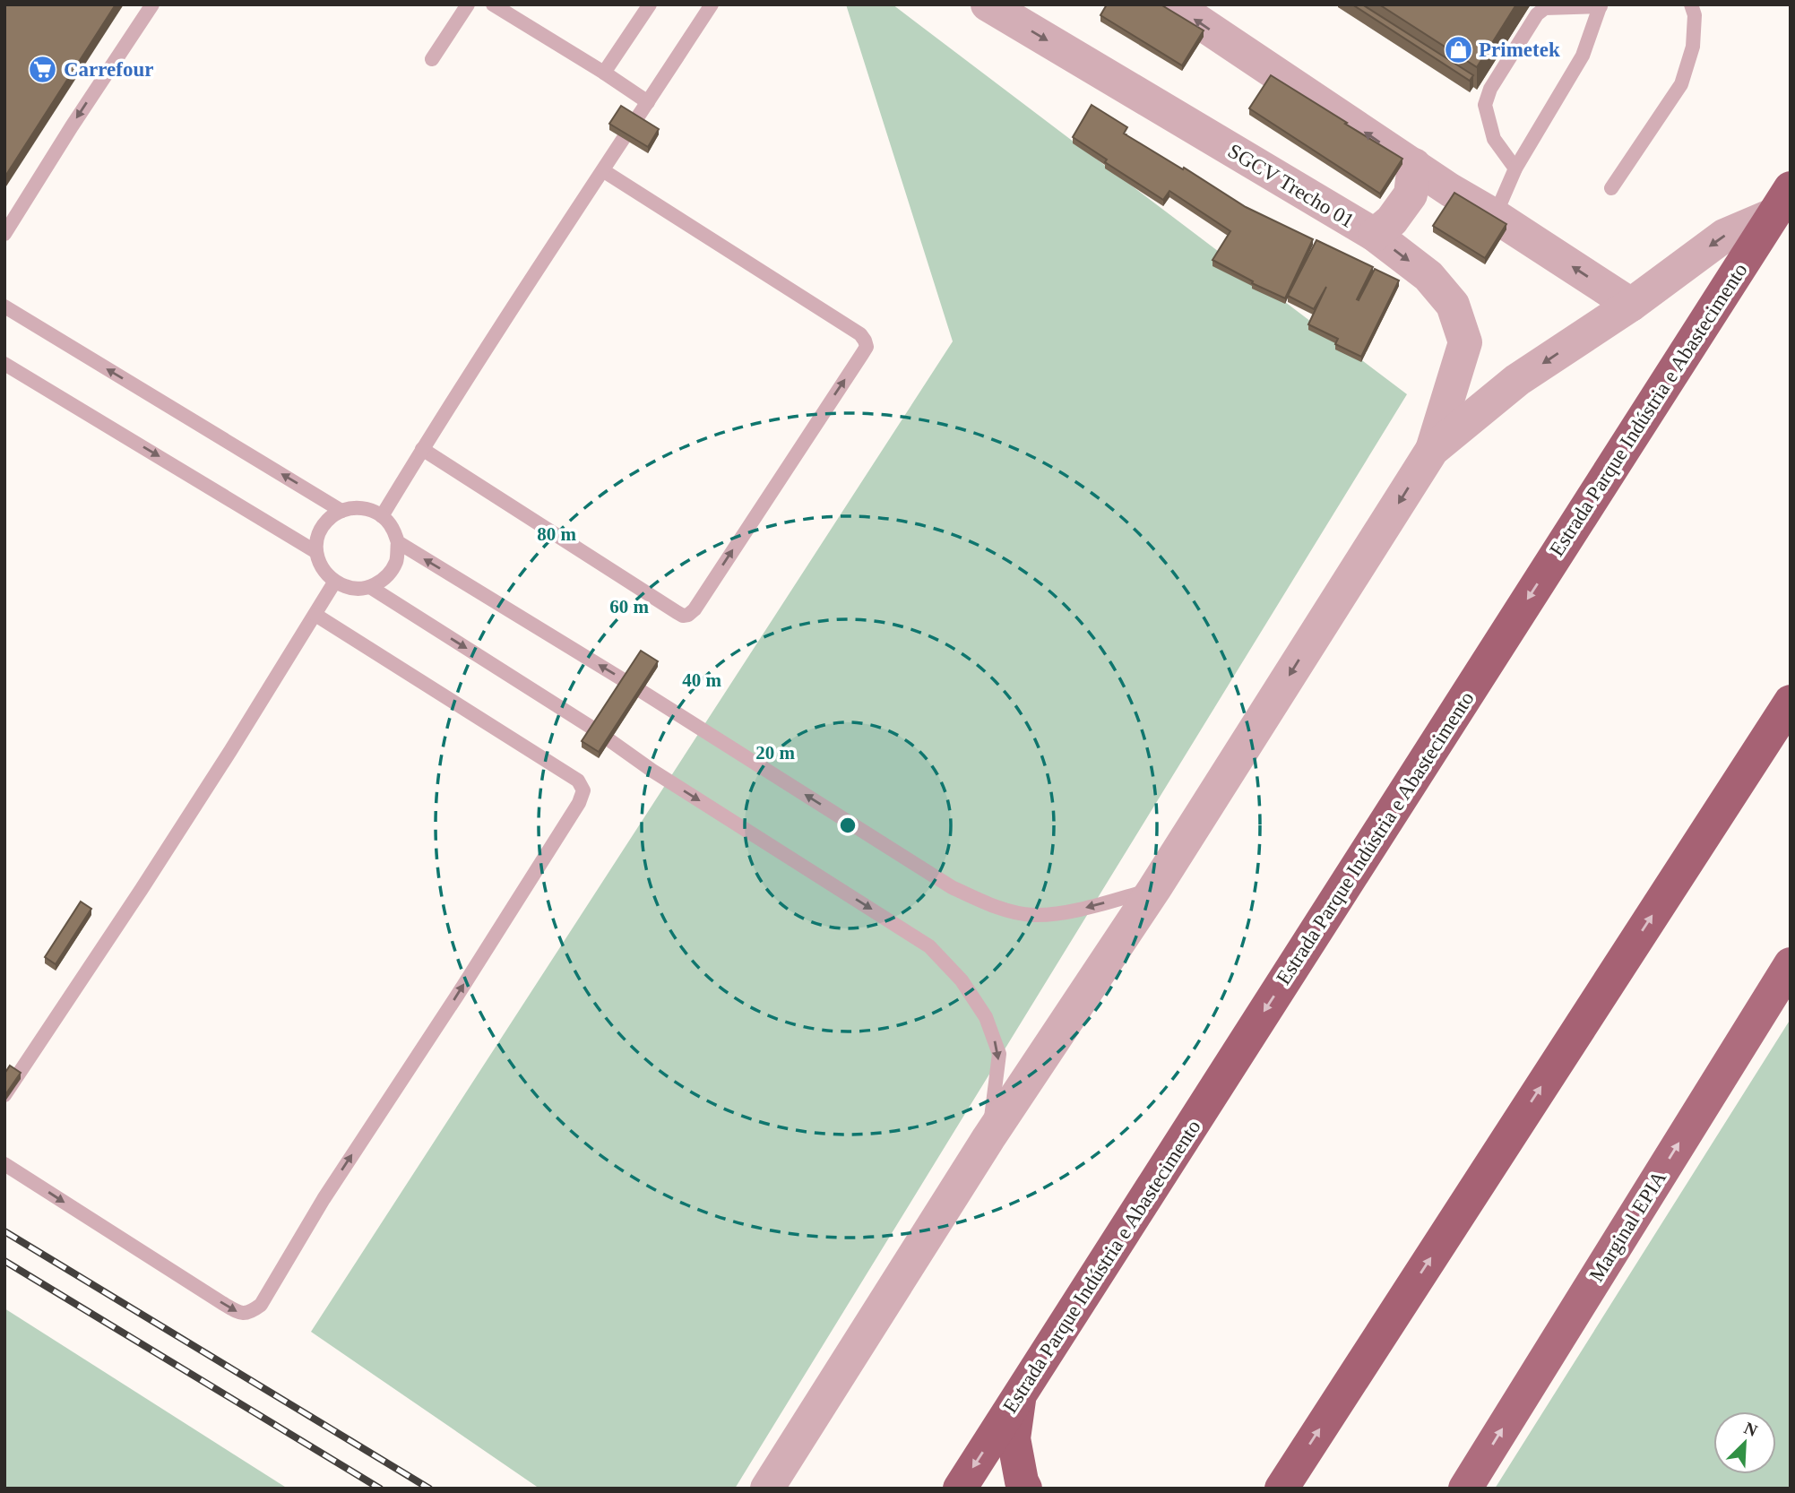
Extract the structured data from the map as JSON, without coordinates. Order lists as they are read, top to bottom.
{
  "streets": {
    "highway": ["Estrada Parque Indústria e Abastecimento"],
    "main road": ["Marginal EPIA"],
    "street": ["SGCV Trecho 01"]
  },
  "one_way": ["Marginal EPIA"],
  "places": {
    "shop": ["Primetek"],
    "supermarket": ["Carrefour"]
  },
  "north": "top right",
  "rings": [
    "80 m",
    "60 m",
    "40 m",
    "20 m"
  ]
}
